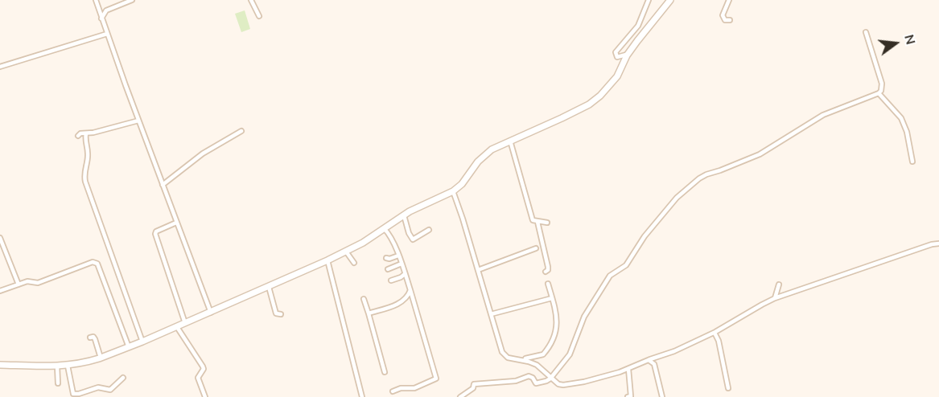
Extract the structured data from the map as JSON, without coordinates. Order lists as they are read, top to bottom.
{
  "north": "right"
}
